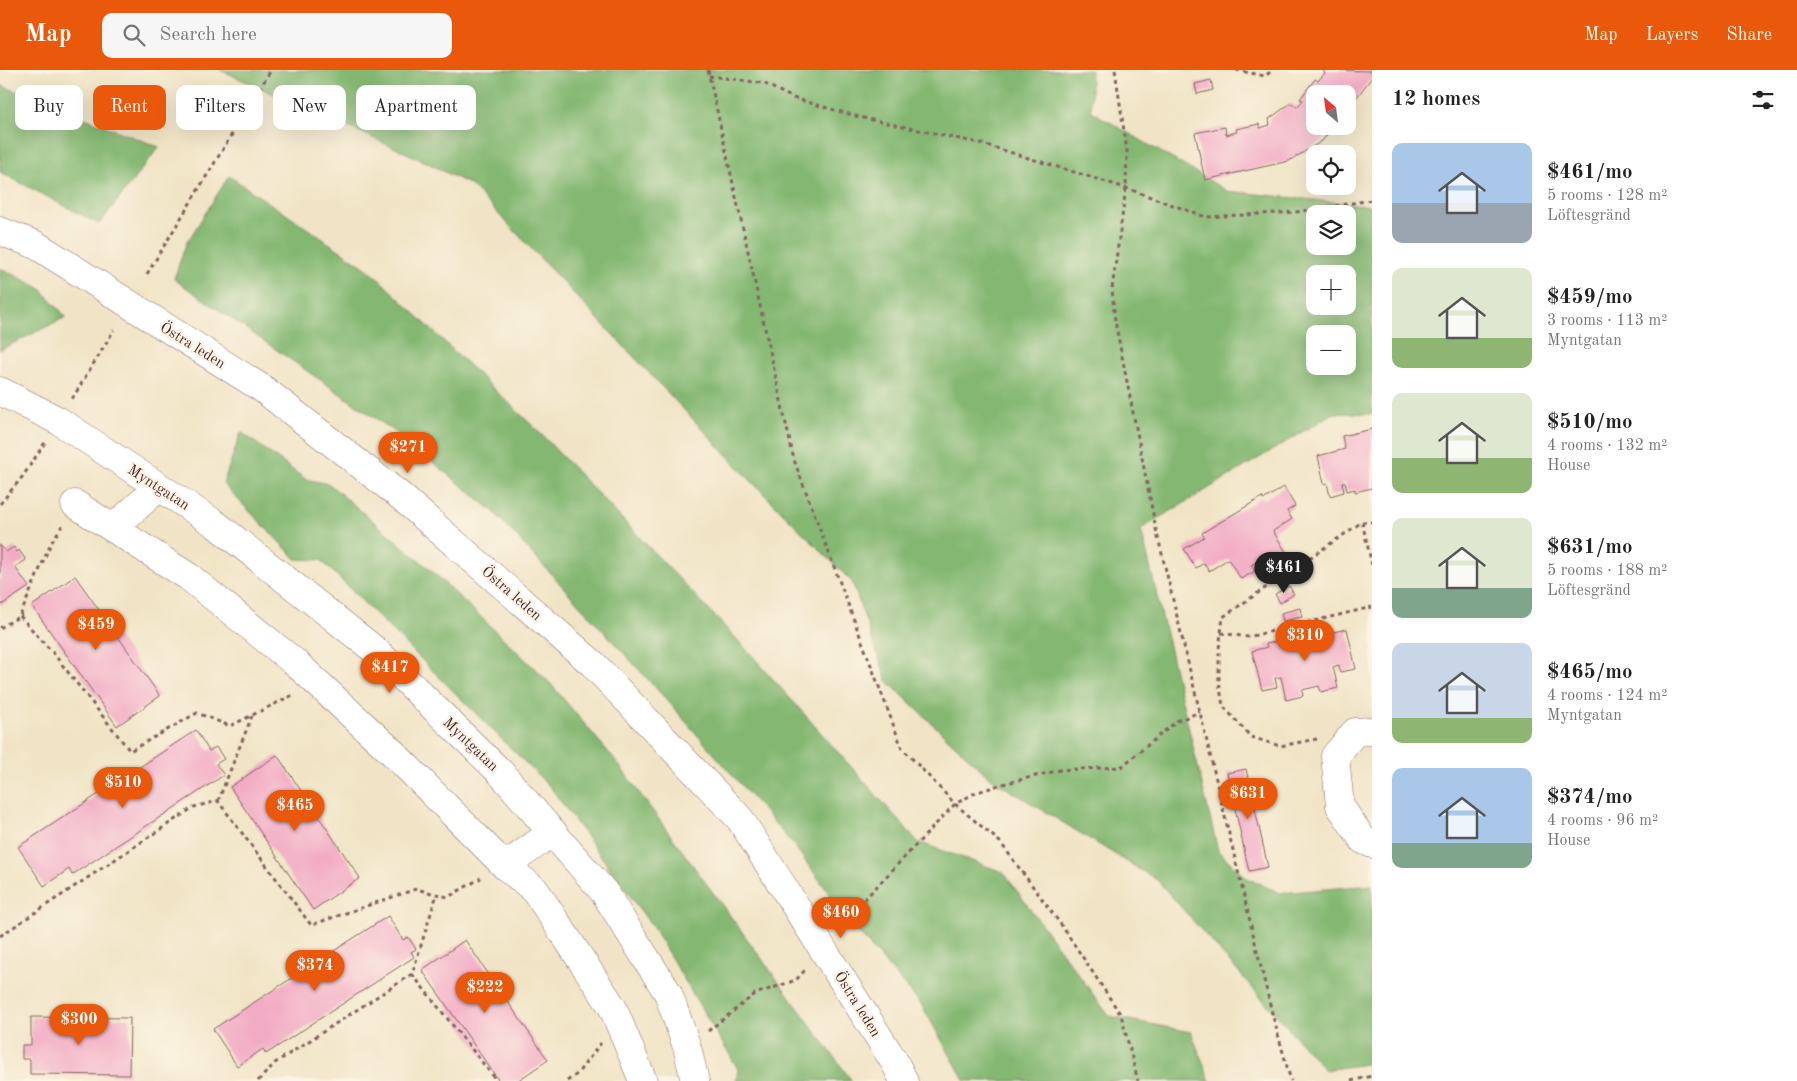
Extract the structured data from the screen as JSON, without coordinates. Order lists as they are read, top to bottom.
{
  "streets": {
    "street": ["Östra leden", "Myntgatan"]
  },
  "north": "top left",
  "page": {
    "header": "Map",
    "search": "Search here",
    "nav": ["Map", "Layers", "Share"],
    "heading": "12 homes",
    "map_buttons": ["+", "−"],
    "chip": [
      "Buy",
      "Rent",
      "Filters",
      "New",
      "Apartment"
    ],
    "list": [
      {
        "name": "$461/mo",
        "note": "5 rooms · 128 m² · Löftesgränd"
      },
      {
        "name": "$459/mo",
        "note": "3 rooms · 113 m² · Myntgatan"
      },
      {
        "name": "$510/mo",
        "note": "4 rooms · 132 m² · House"
      },
      {
        "name": "$631/mo",
        "note": "5 rooms · 188 m² · Löftesgränd"
      },
      {
        "name": "$465/mo",
        "note": "4 rooms · 124 m² · Myntgatan"
      },
      {
        "name": "$374/mo",
        "note": "4 rooms · 96 m² · House"
      }
    ],
    "price": [
      "$271",
      "$461",
      "$459",
      "$310",
      "$417",
      "$510",
      "$631",
      "$465",
      "$460",
      "$374",
      "$222",
      "$300"
    ]
  }
}
